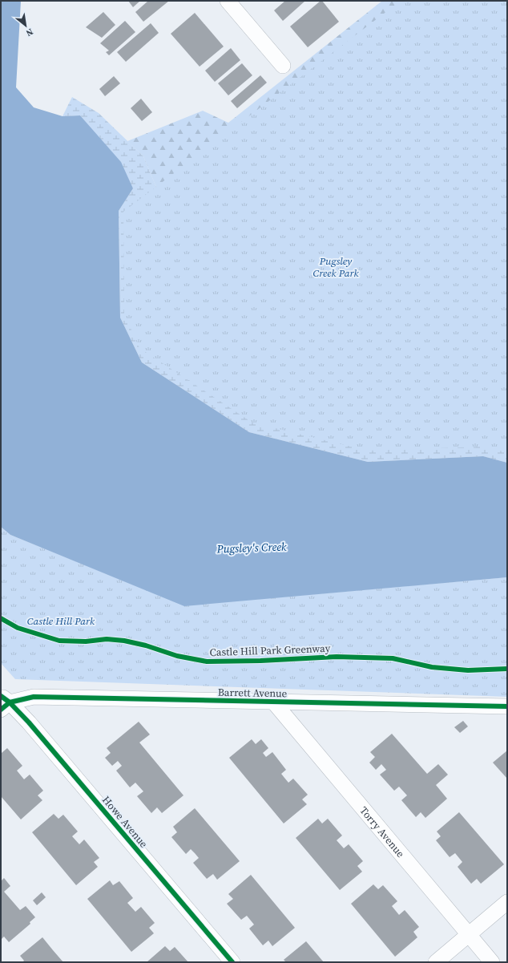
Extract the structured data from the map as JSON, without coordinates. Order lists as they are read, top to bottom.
{
  "streets": {
    "street": ["Barrett Avenue", "Howe Avenue", "Torry Avenue"],
    "cycle path": ["Castle Hill Park Greenway"]
  },
  "crossings": [
    ["Barrett Avenue", "Howe Avenue"],
    ["Barrett Avenue", "Torry Avenue"]
  ],
  "water": ["Pugsley's Creek"],
  "parks": ["Pugsley Creek Park", "Castle Hill Park"],
  "north": "bottom right"
}
